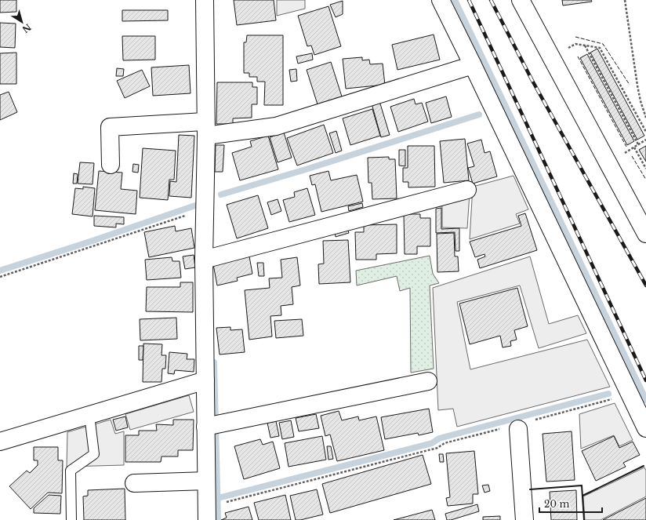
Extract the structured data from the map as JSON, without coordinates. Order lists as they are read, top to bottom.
{
  "scale_bar": "20 m",
  "north": "bottom right"
}
